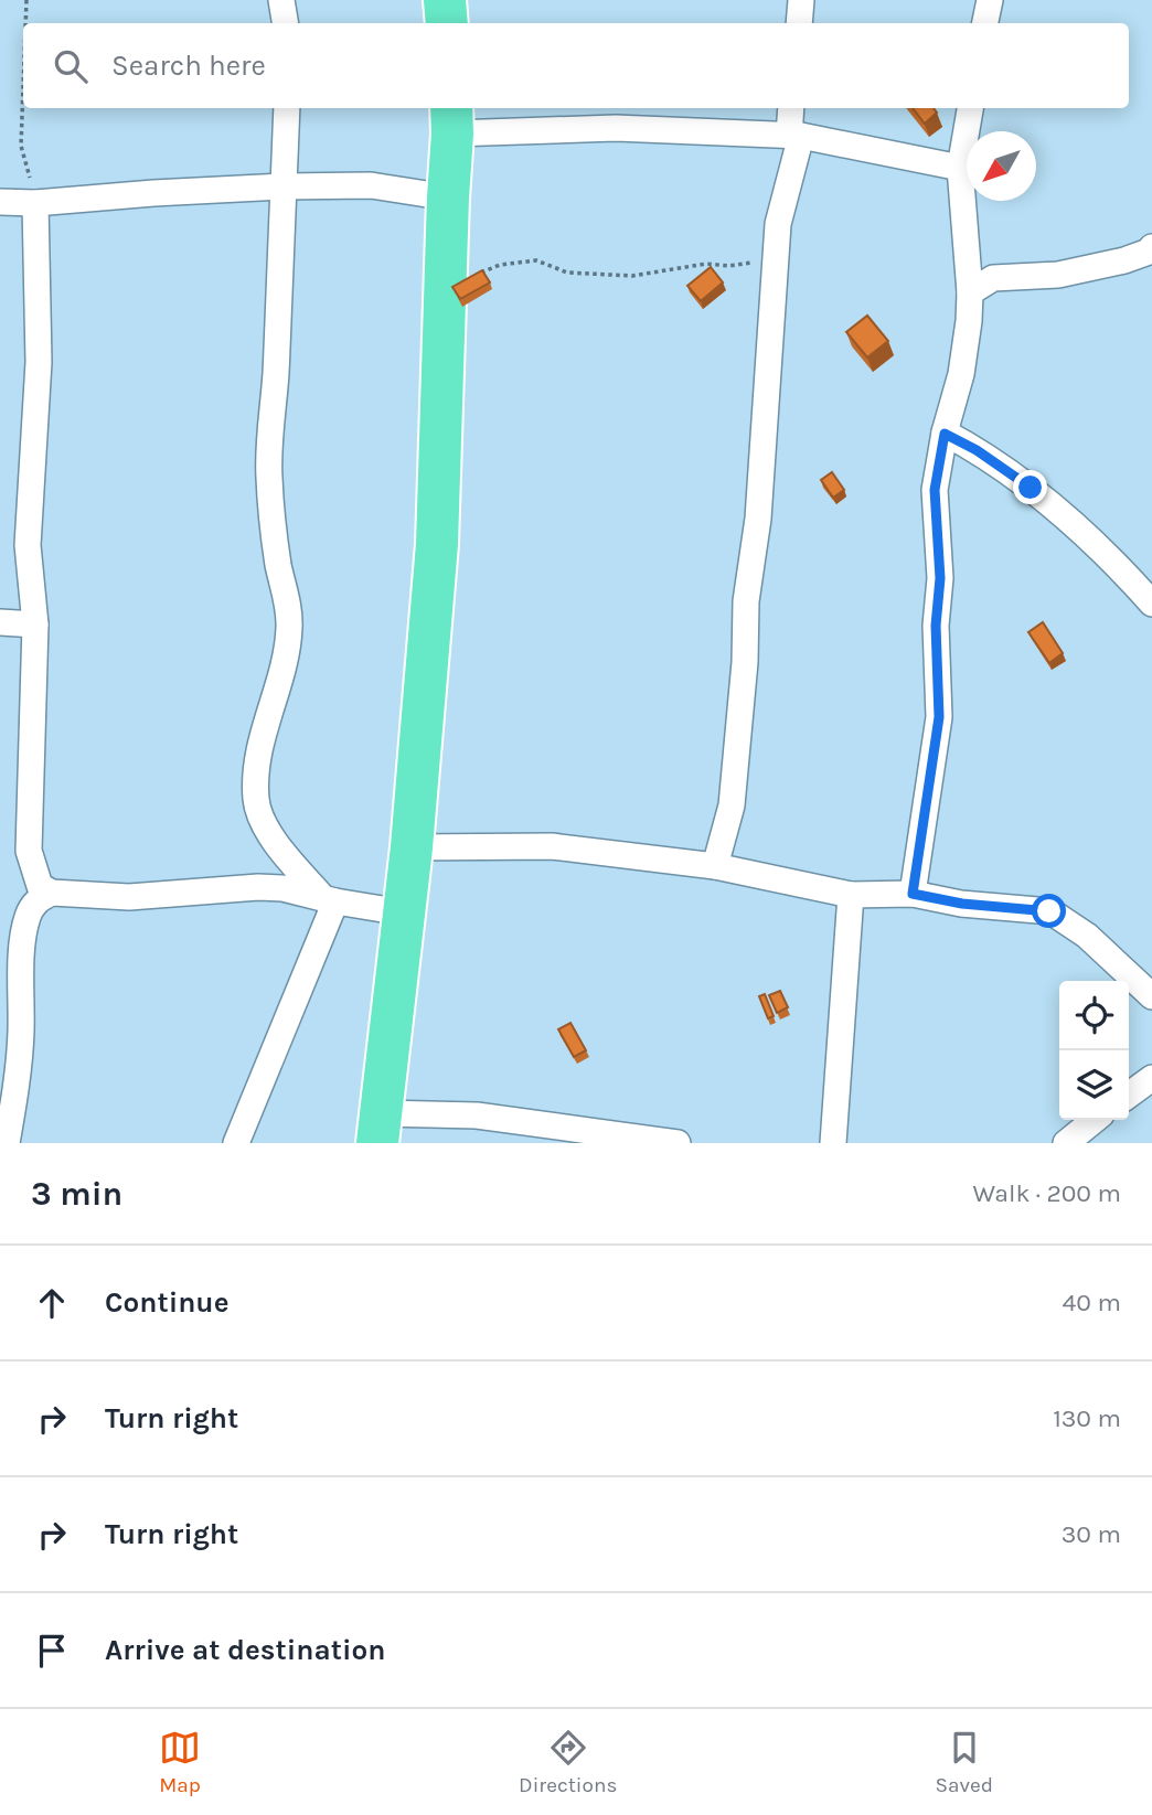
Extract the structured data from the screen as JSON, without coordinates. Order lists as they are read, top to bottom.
{
  "north": "bottom left",
  "page": {
    "search": "Search here",
    "heading": ["3 min", "Walk · 200 m"],
    "list": [
      ["Continue", "40 m"],
      ["Turn right", "130 m"],
      ["Turn right", "30 m"],
      "Arrive at destination"
    ],
    "nav": ["Map", "Directions", "Saved"]
  }
}
